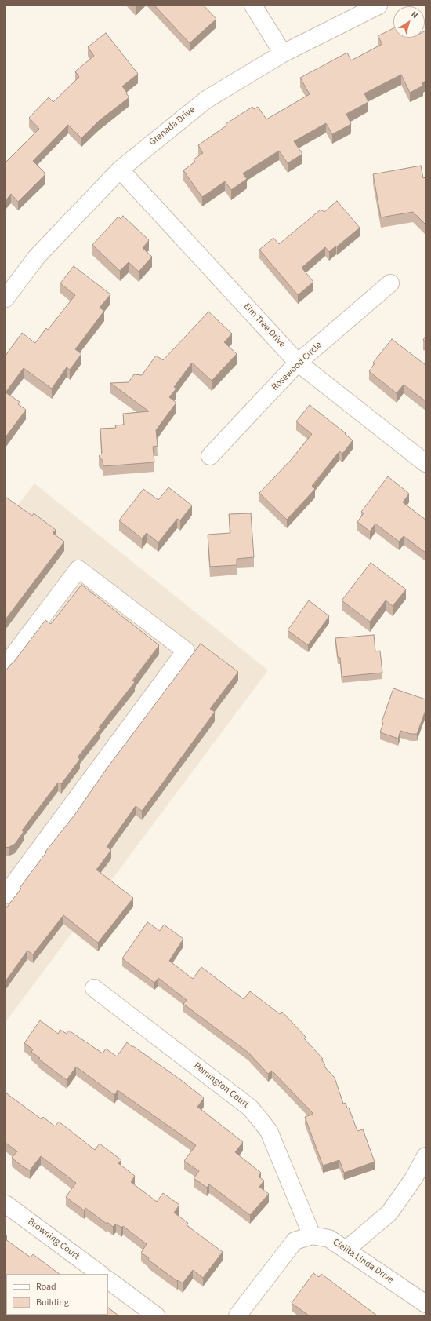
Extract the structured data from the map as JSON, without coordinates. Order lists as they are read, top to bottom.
{
  "streets": {
    "street": [
      "Granada Drive",
      "Elm Tree Drive",
      "Rosewood Circle",
      "Remington Court",
      "Browning Court",
      "Cielita Linda Drive"
    ]
  },
  "crossings": [
    ["Granada Drive", "Elm Tree Drive"],
    ["Elm Tree Drive", "Rosewood Circle"],
    ["Remington Court", "Cielita Linda Drive"]
  ],
  "legend": ["Road", "Building"],
  "north": "top right"
}
